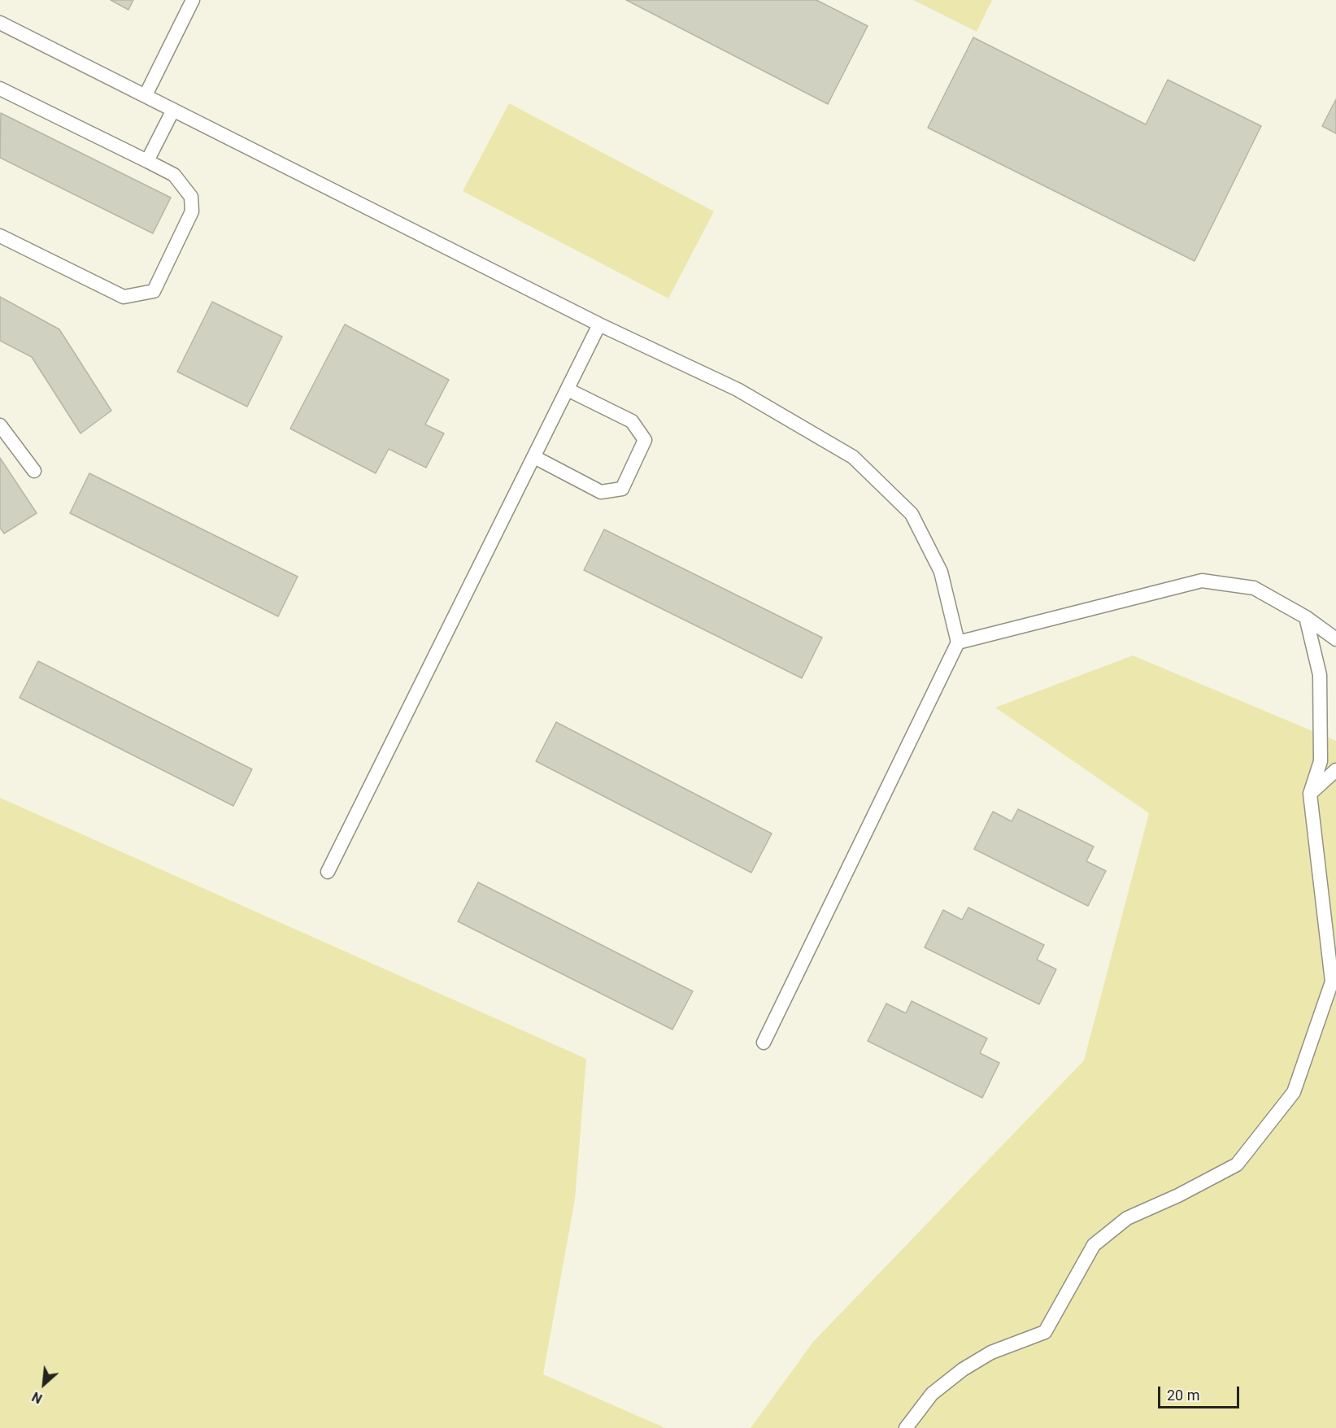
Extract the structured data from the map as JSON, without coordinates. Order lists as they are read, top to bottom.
{
  "scale_bar": "20 m",
  "north": "bottom left"
}
